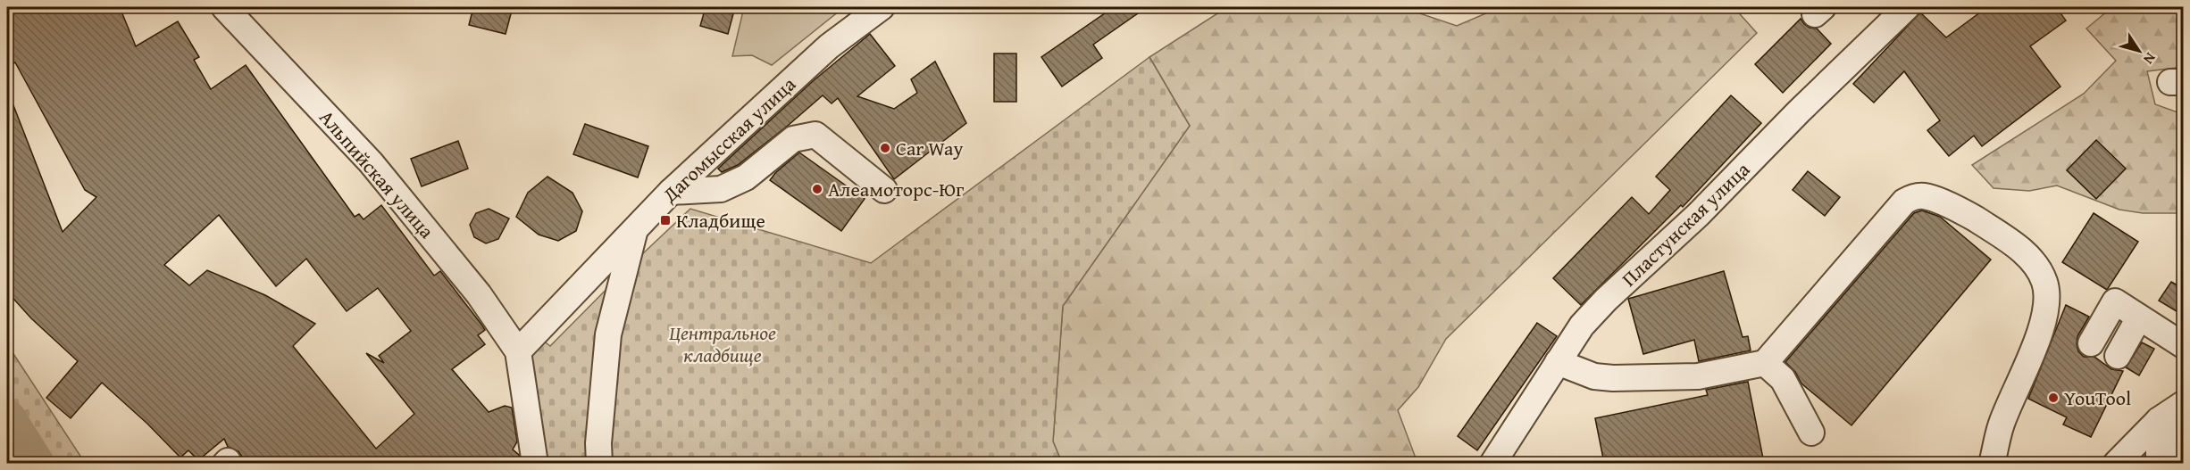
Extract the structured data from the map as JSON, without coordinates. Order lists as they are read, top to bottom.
{
  "streets": {
    "street": ["Дагомысская улица", "Альпийская улица", "Пластунская улица"]
  },
  "crossings": [
    ["Дагомысская улица", "Альпийская улица"]
  ],
  "parks": ["Центральное кладбище"],
  "places": {
    "other": ["Car Way", "Алеамоторс-Юг", "YouTool"],
    "transit": ["Кладбище"]
  },
  "north": "bottom right"
}
